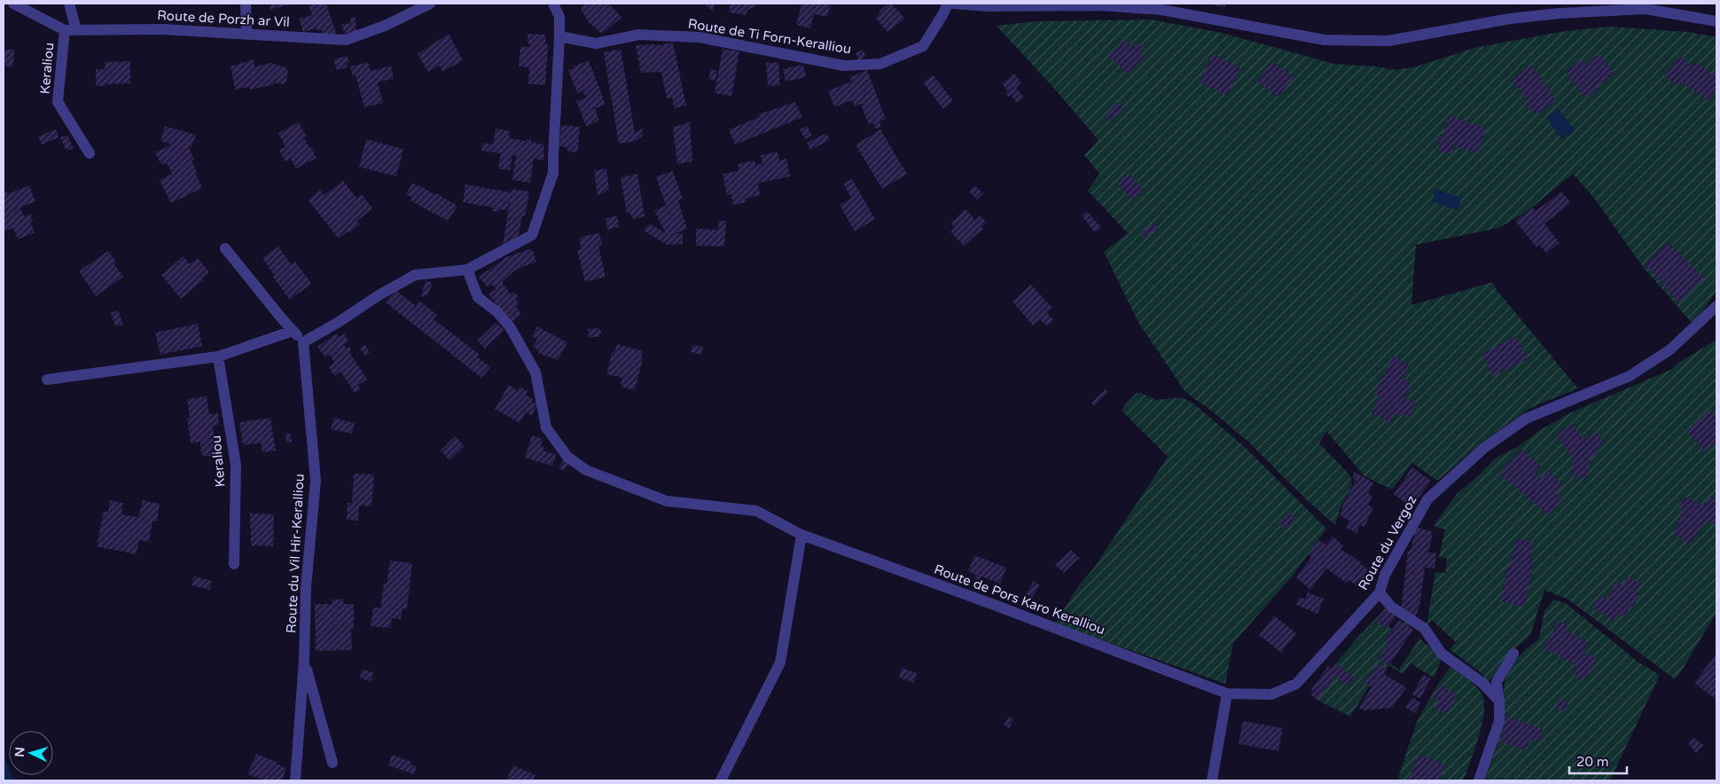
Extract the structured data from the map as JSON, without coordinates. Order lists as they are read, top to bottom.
{
  "streets": {
    "street": [
      "Route de Porzh ar Vil",
      "Route de Ti Forn-Keralliou",
      "Keraliou",
      "Route du Vergoz",
      "Route du Vil Hir-Keralliou",
      "Route de Pors Karo Keralliou"
    ]
  },
  "crossings": [
    ["Route de Porzh ar Vil", "Keraliou"],
    ["Route du Vergoz", "Route de Pors Karo Keralliou"]
  ],
  "scale_bar": "20 m",
  "north": "left"
}
